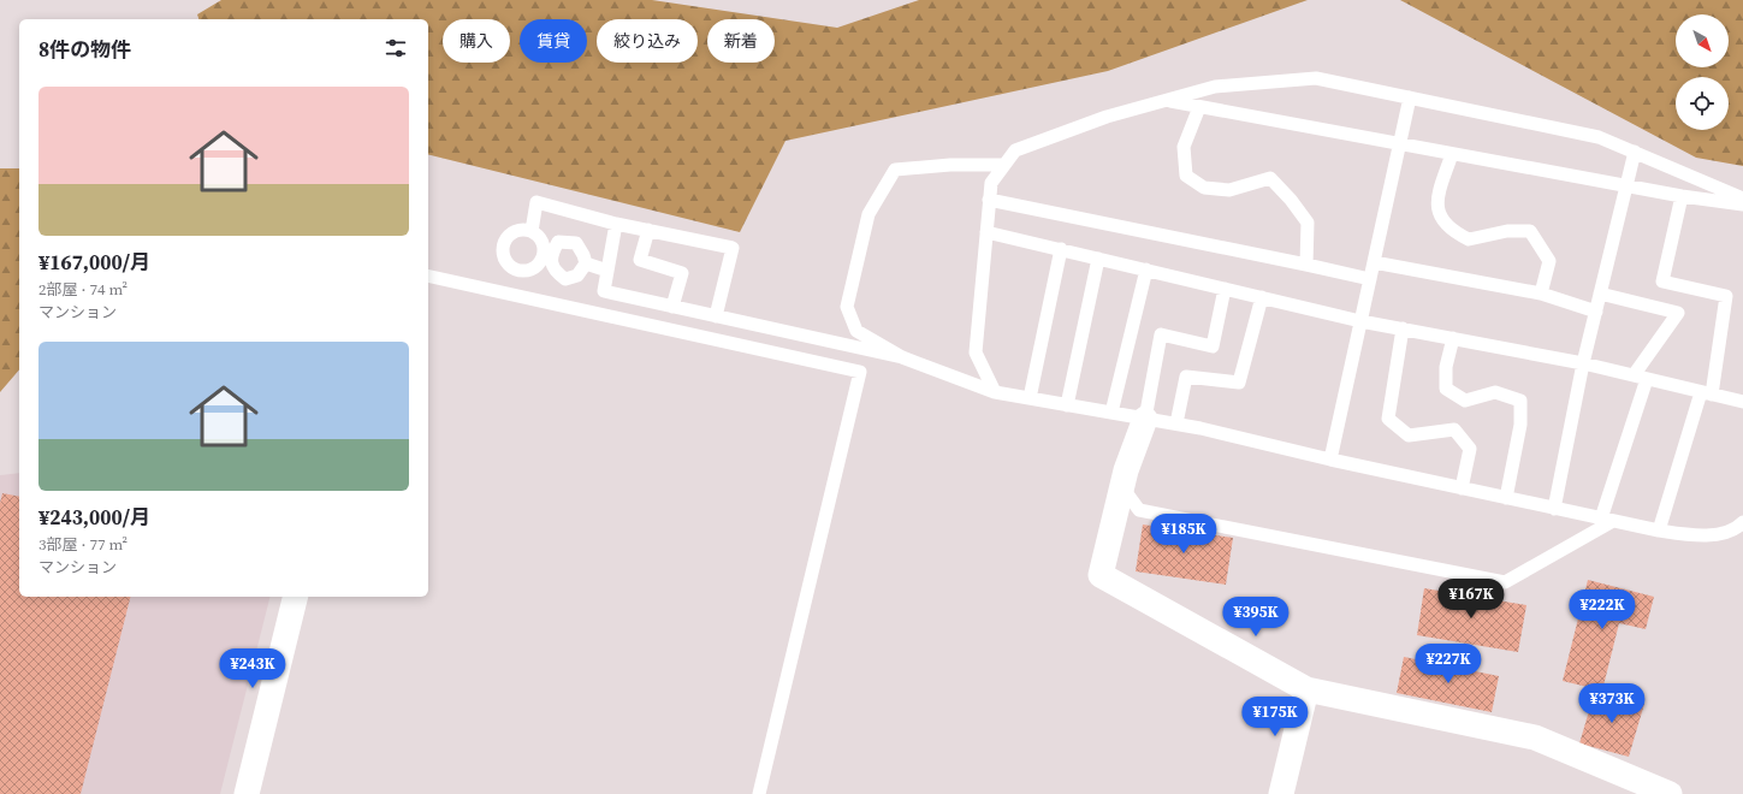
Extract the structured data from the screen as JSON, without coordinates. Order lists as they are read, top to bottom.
{
  "north": "bottom right",
  "page": {
    "chip": [
      "購入",
      "賃貸",
      "絞り込み",
      "新着"
    ],
    "heading": "8件の物件",
    "list": [
      {
        "name": "¥167,000/月",
        "note": "2部屋 · 74 m² · マンション"
      },
      {
        "name": "¥243,000/月",
        "note": "3部屋 · 77 m² · マンション"
      }
    ],
    "price": [
      "¥185K",
      "¥167K",
      "¥222K",
      "¥395K",
      "¥227K",
      "¥243K",
      "¥373K",
      "¥175K"
    ]
  }
}
